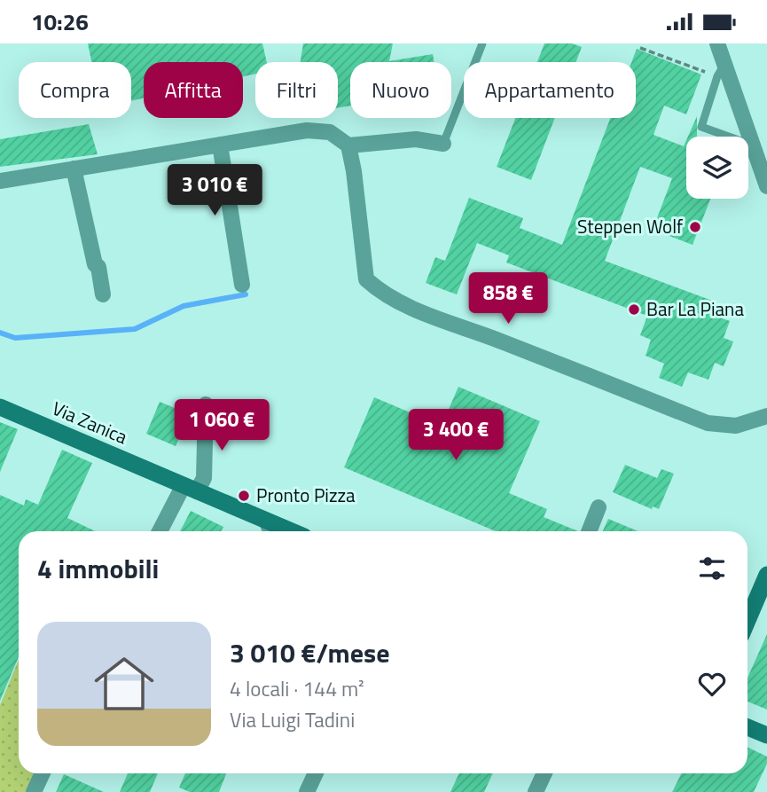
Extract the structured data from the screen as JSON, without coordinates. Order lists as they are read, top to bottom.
{
  "streets": {
    "main road": ["Via Zanica"]
  },
  "places": ["Steppen Wolf", "Bar La Piana", "Pronto Pizza"],
  "page": {
    "status": "10:26",
    "chip": [
      "Compra",
      "Affitta",
      "Filtri",
      "Nuovo",
      "Appartamento"
    ],
    "price": [
      "3 010 €",
      "858 €",
      "1 060 €",
      "3 400 €"
    ],
    "heading": "4 immobili",
    "list": [
      {
        "name": "3 010 €/mese",
        "note": "4 locali · 144 m² · Via Luigi Tadini"
      }
    ]
  }
}
